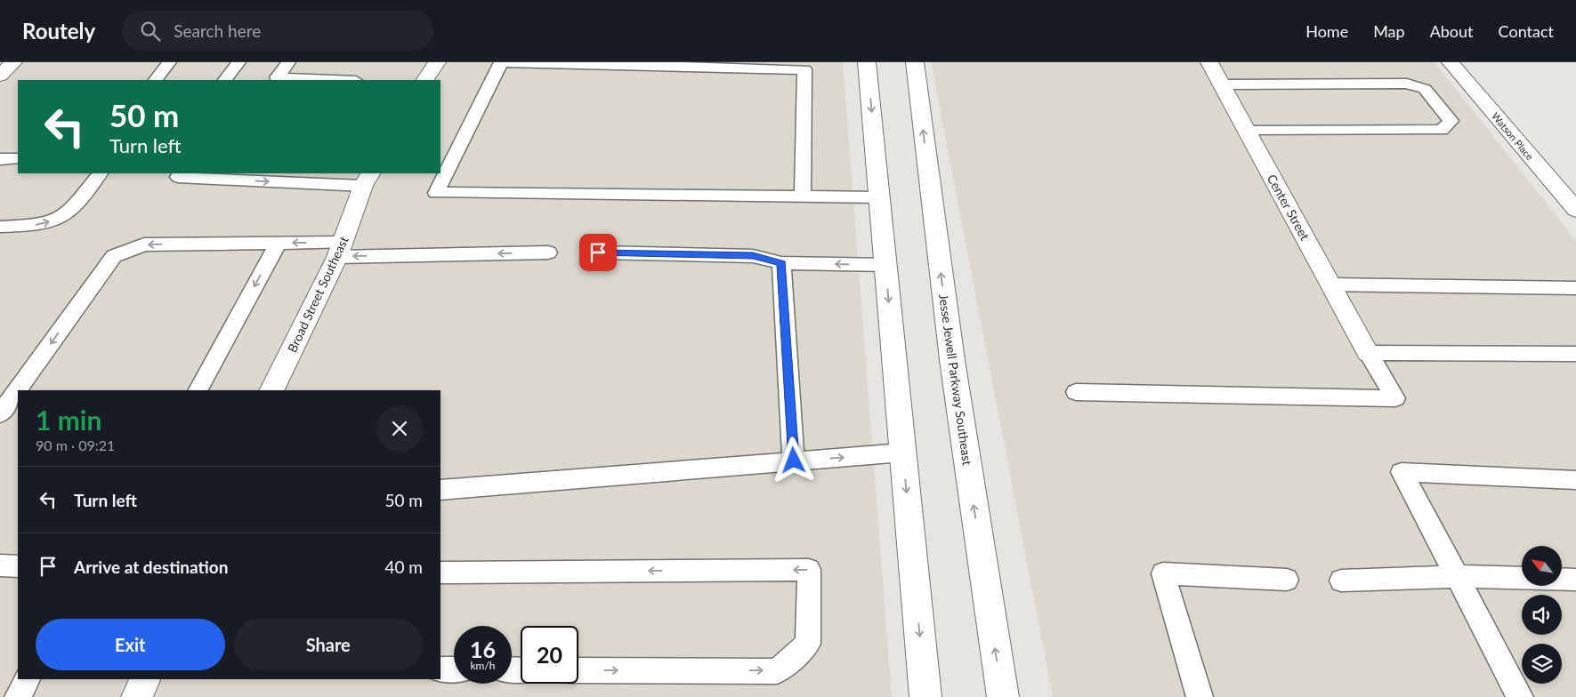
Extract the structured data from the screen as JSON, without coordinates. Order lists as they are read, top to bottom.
{
  "streets": {
    "main road": [
      "Watson Place",
      "Center Street",
      "Broad Street Southeast",
      "Jesse Jewell Parkway Southeast"
    ]
  },
  "north": "top left",
  "page": {
    "header": "Routely",
    "search": "Search here",
    "nav": [
      "Home",
      "Map",
      "About",
      "Contact"
    ],
    "turn": ["50 m", "Turn left"],
    "heading": ["1 min", "90 m · 09:21"],
    "list": [
      {
        "name": "Turn left",
        "value": "50 m"
      },
      {
        "name": "Arrive at destination",
        "value": "40 m"
      }
    ],
    "buttons": ["Exit", "Share"],
    "speed": "16 km/h",
    "limit": "20"
  }
}
